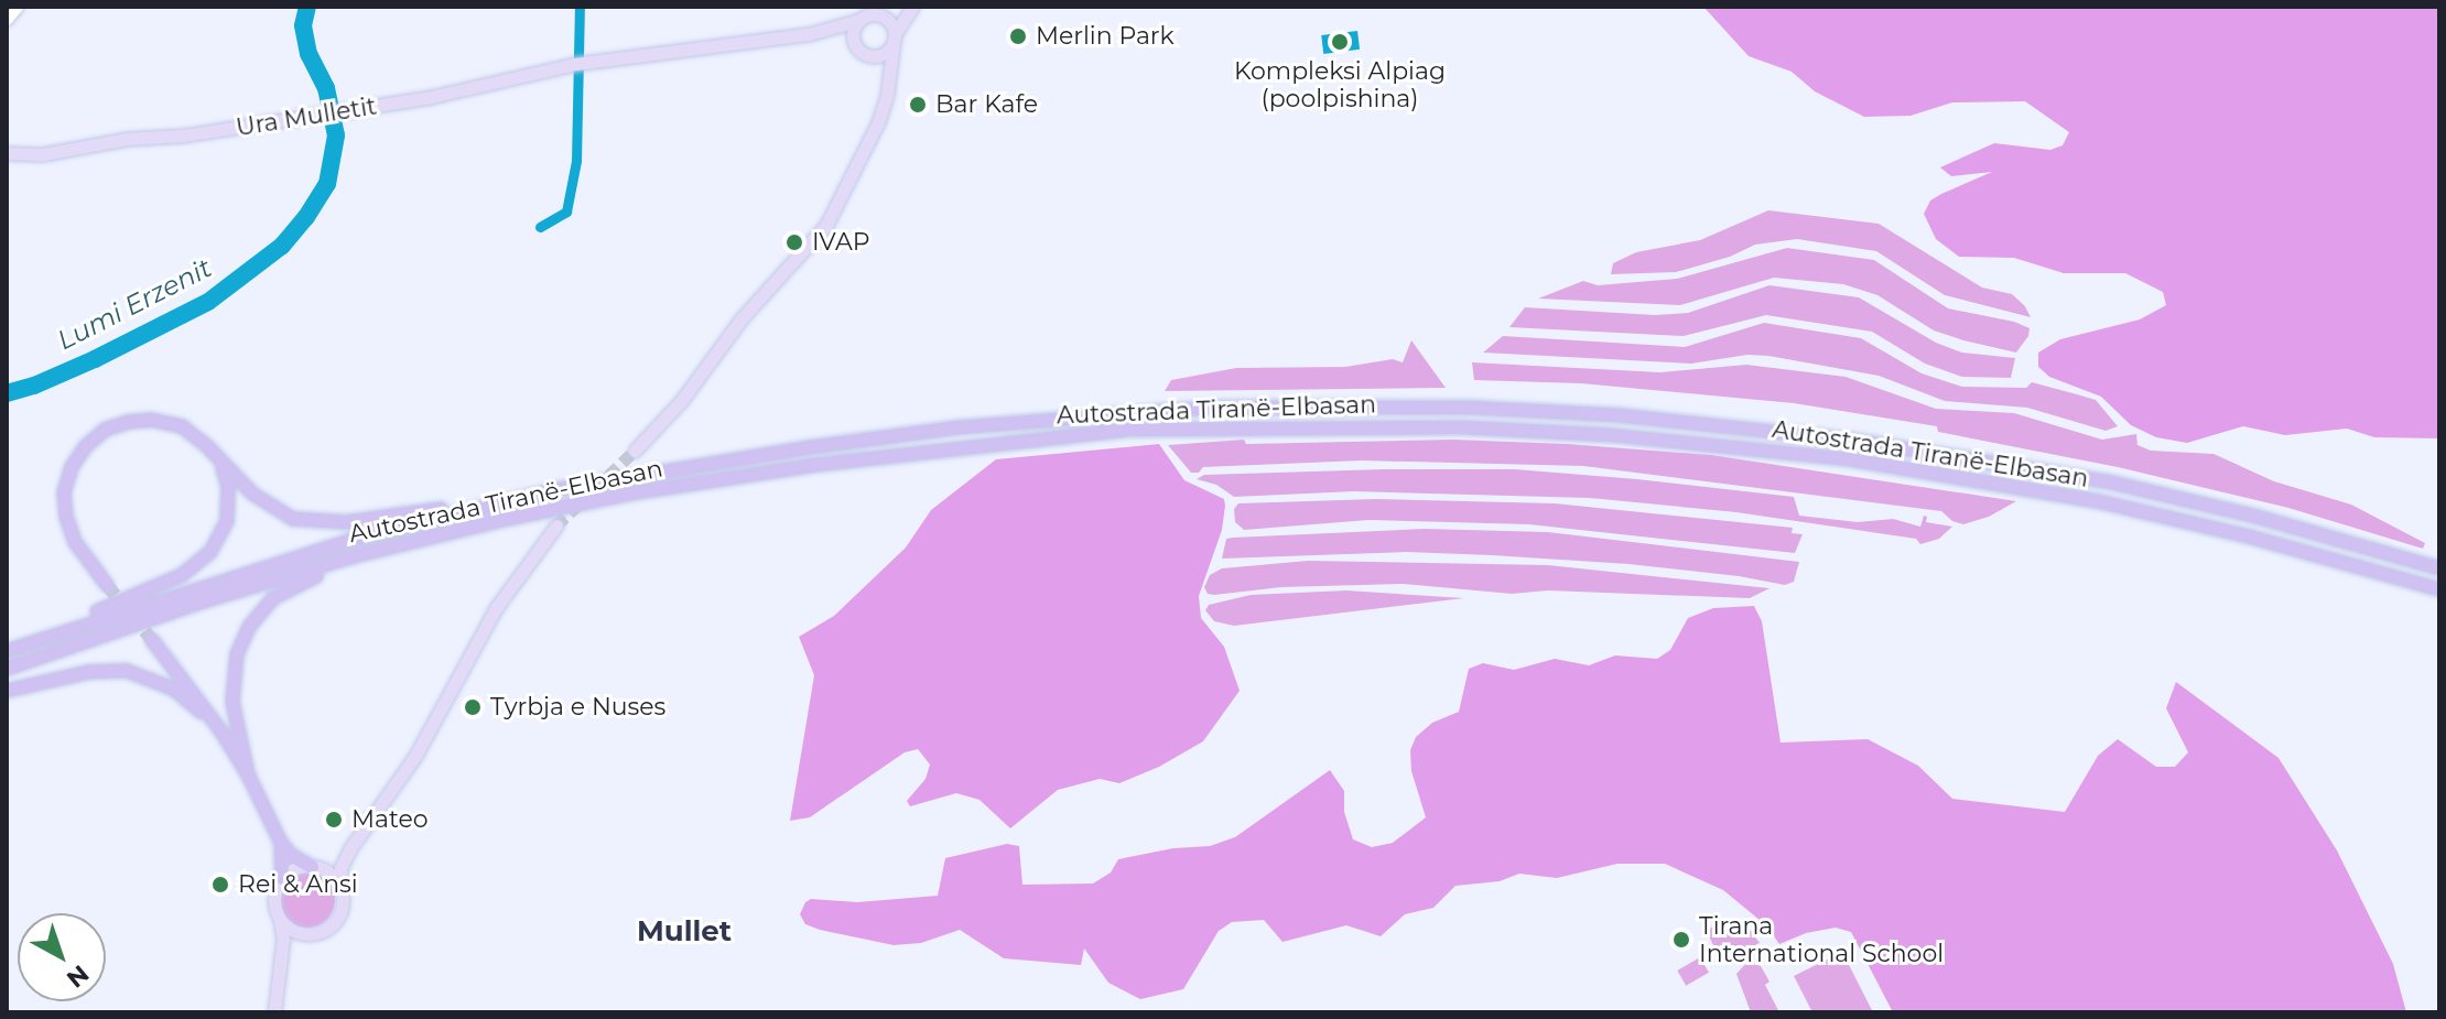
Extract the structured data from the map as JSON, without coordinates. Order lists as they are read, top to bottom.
{
  "streets": {
    "highway": ["Autostrada Tiranë-Elbasan"],
    "main road": ["Ura Mulletit"]
  },
  "districts": ["Mullet"],
  "water": ["Lumi Erzenit"],
  "places": [
    "Merlin Park",
    "Kompleksi Alpiag (poolpishina)",
    "Bar Kafe",
    "IVAP",
    "Tyrbja e Nuses",
    "Mateo",
    "Rei & Ansi",
    "Tirana International School"
  ],
  "north": "bottom right"
}
